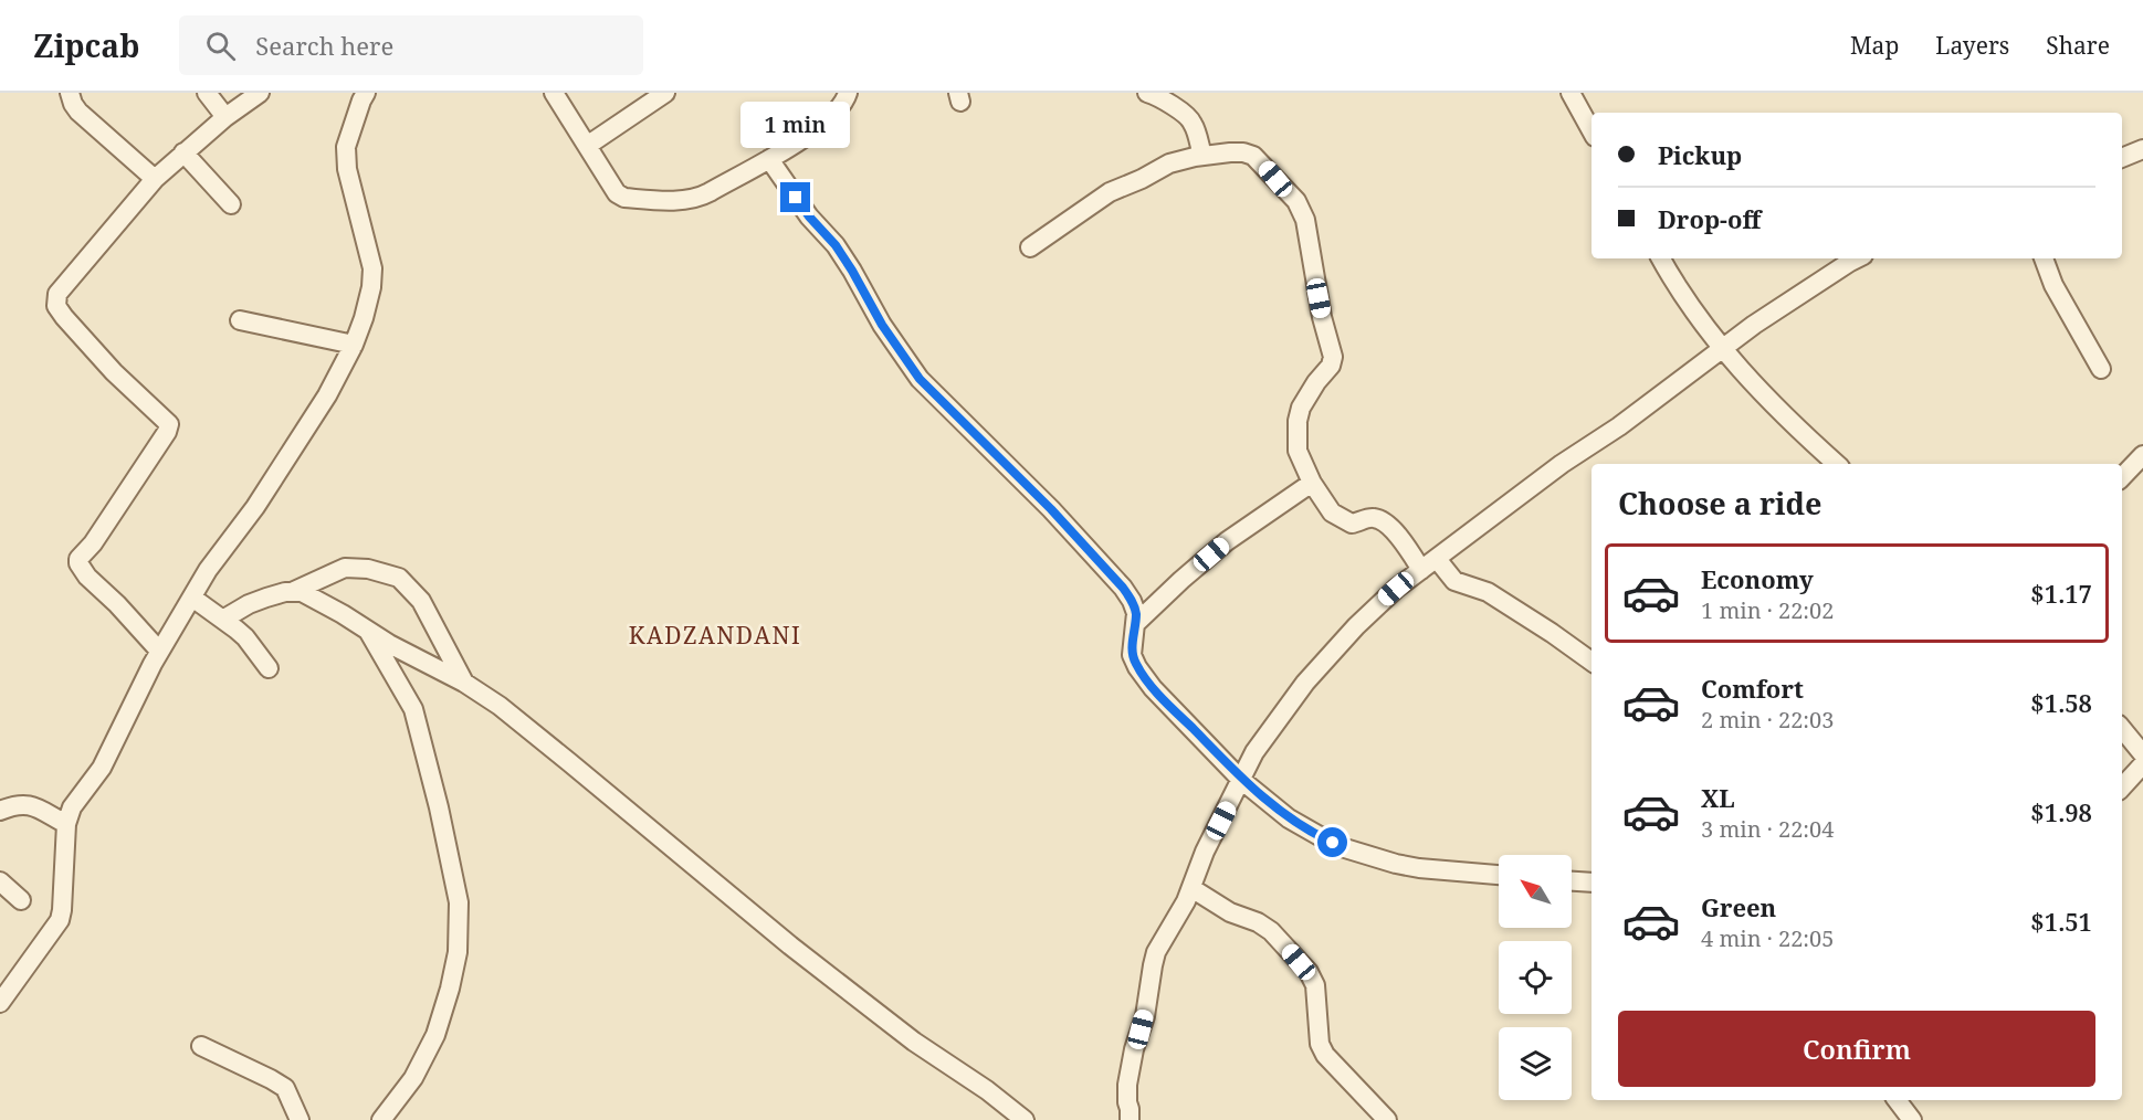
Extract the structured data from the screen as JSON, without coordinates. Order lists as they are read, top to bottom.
{
  "districts": ["KADZANDANI"],
  "north": "top left",
  "page": {
    "header": "Zipcab",
    "search": "Search here",
    "nav": ["Map", "Layers", "Share"],
    "bubble": "1 min",
    "banner": ["Pickup", "Drop-off"],
    "heading": "Choose a ride",
    "list": [
      {
        "name": "Economy",
        "note": "1 min · 22:02",
        "value": "$1.17"
      },
      {
        "name": "Comfort",
        "note": "2 min · 22:03",
        "value": "$1.58"
      },
      {
        "name": "XL",
        "note": "3 min · 22:04",
        "value": "$1.98"
      },
      {
        "name": "Green",
        "note": "4 min · 22:05",
        "value": "$1.51"
      }
    ],
    "buttons": "Confirm"
  }
}
